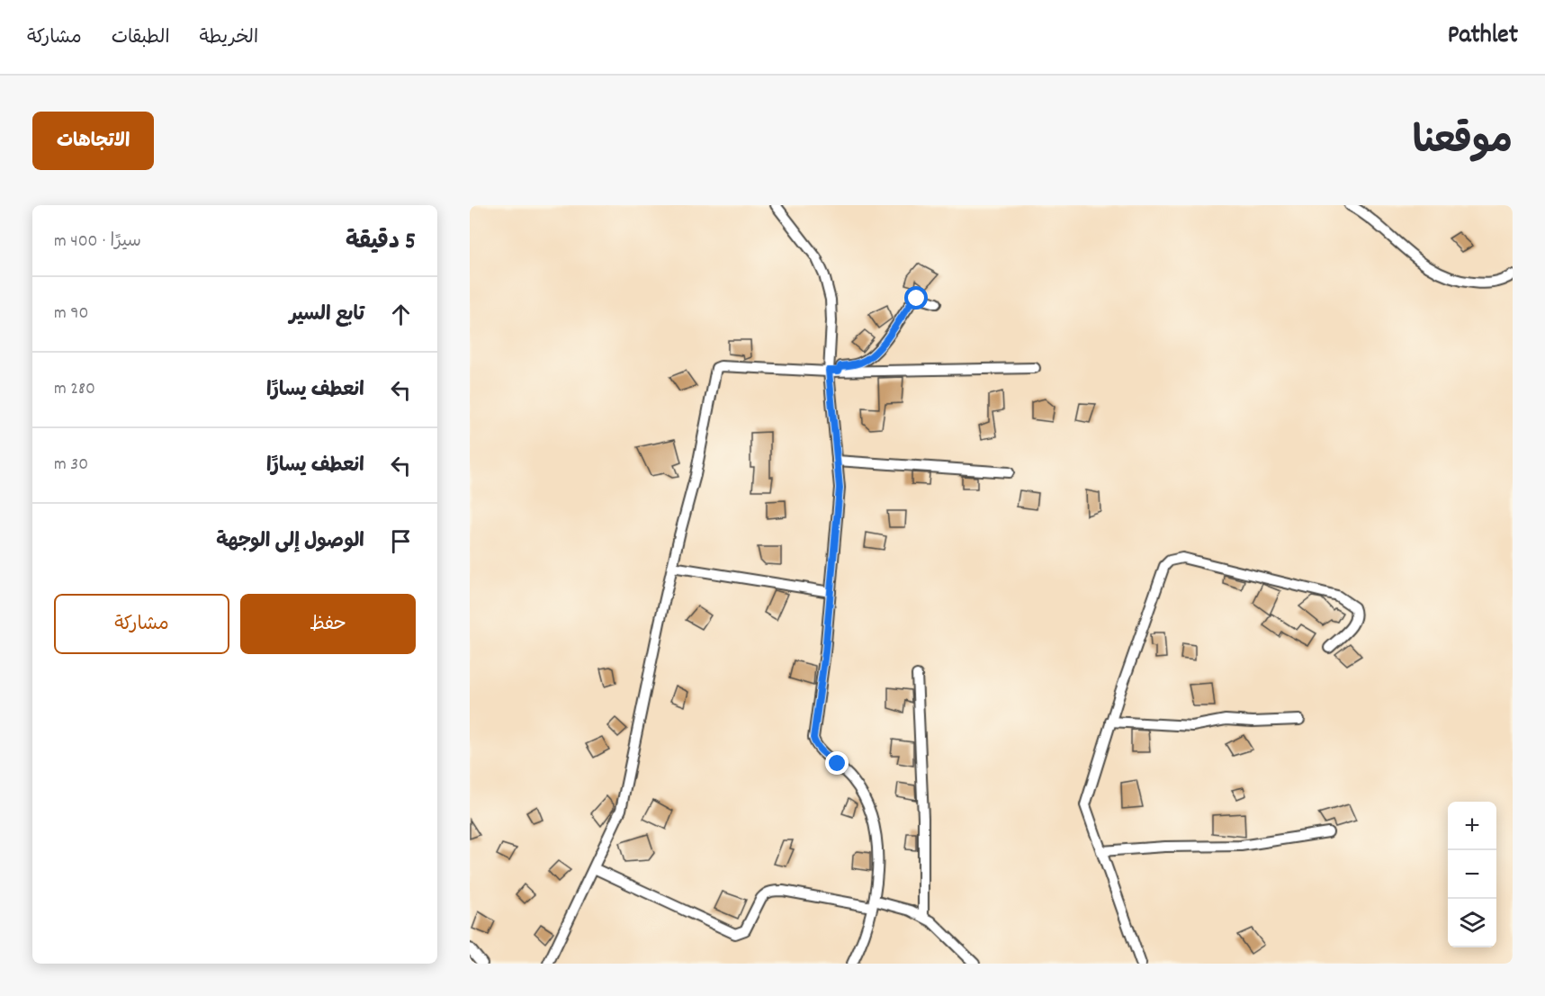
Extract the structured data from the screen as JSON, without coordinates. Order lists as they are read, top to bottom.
{
  "page": {
    "header": "Pathlet",
    "nav": ["الخريطة", "الطبقات", "مشاركة"],
    "title": "موقعنا",
    "buttons": [
      "الاتجاهات",
      ["حفظ", "مشاركة"]
    ],
    "heading": ["5 دقيقة", "سيرًا · 400 m"],
    "list": [
      ["تابع السير", "90 m"],
      ["انعطف يسارًا", "280 m"],
      ["انعطف يسارًا", "30 m"],
      "الوصول إلى الوجهة"
    ],
    "map_buttons": ["+", "−"]
  }
}
